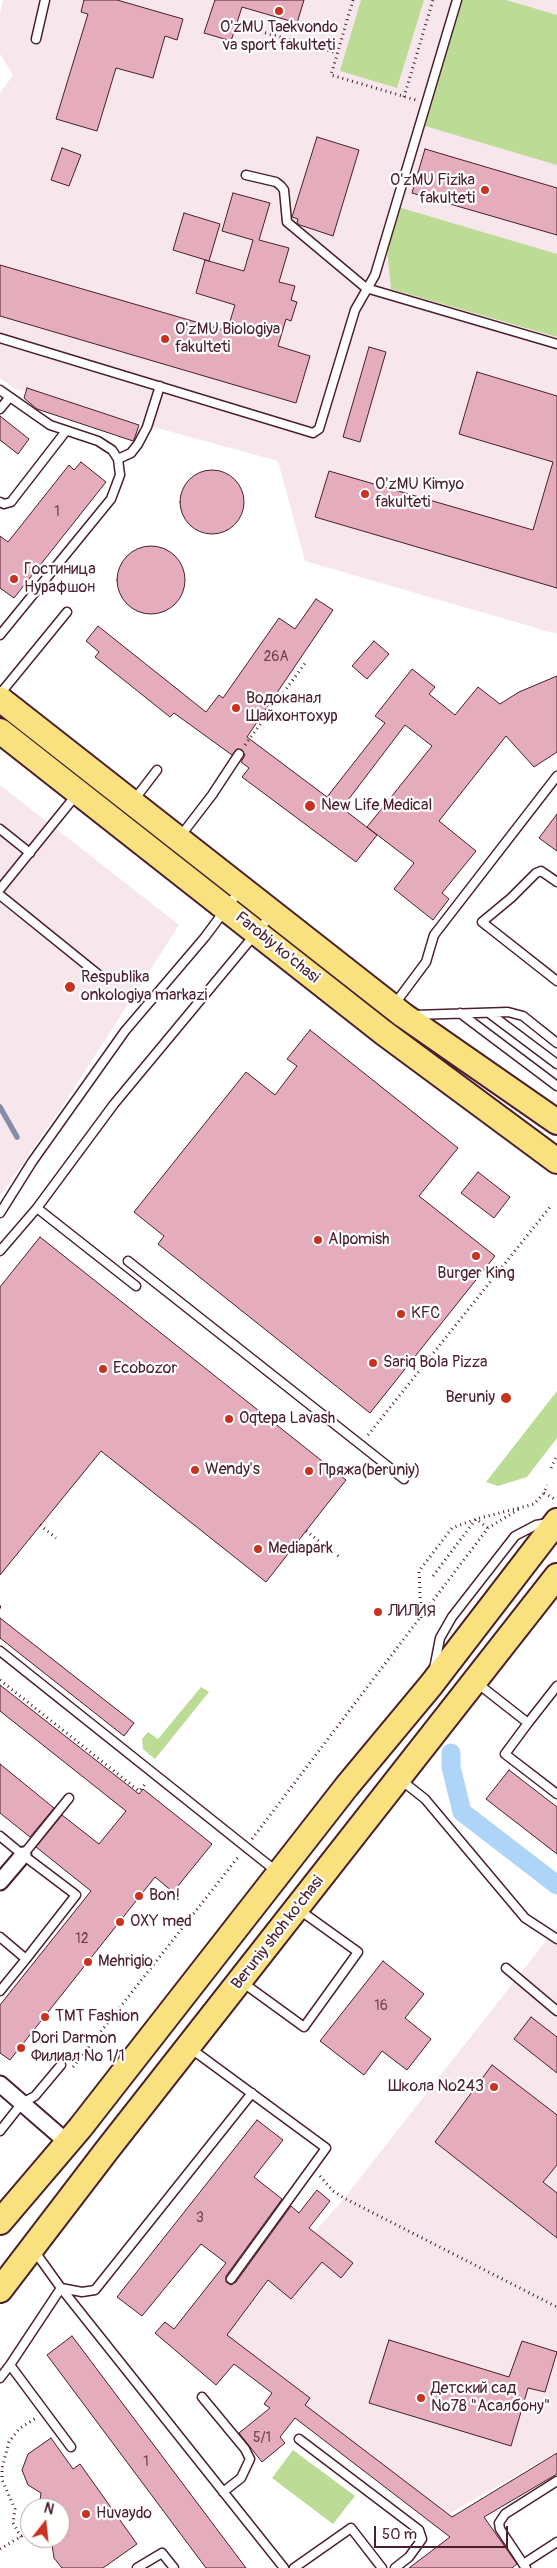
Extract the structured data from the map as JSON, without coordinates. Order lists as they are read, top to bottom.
{
  "streets": {
    "main road": ["Farobiy ko'chasi", "Beruniy shoh ko'chasi"]
  },
  "places": [
    "O'zMU Taekvondo va sport fakulteti",
    "O'zMU Fizika fakulteti",
    "O'zMU Biologiya fakulteti",
    "O'zMU Kimyo fakulteti",
    "Гостиница Нурафшон",
    "Водоканал Шайхонтохур",
    "New Life Medical",
    "Respublika onkologiya markazi",
    "Alpomish",
    "Burger King",
    "KFC",
    "Sariq Bola Pizza",
    "Ecobozor",
    "Beruniy",
    "Oqtepa Lavash",
    "Wendy's",
    "Пряжа(beruniy)",
    "Mediapark",
    "ЛИЛИЯ",
    "Bon!",
    "OXY med",
    "Mehrigio",
    "TMT Fashion",
    "Dori Darmon Филиал № 1/1",
    "Школа №243",
    "Детский сад №78 \"Асалбону\"",
    "Huvaydo"
  ],
  "house_numbers": [
    "1",
    "26A",
    "12",
    "16",
    "3",
    "5/1",
    "1"
  ],
  "scale_bar": "50 m",
  "north": "top"
}
